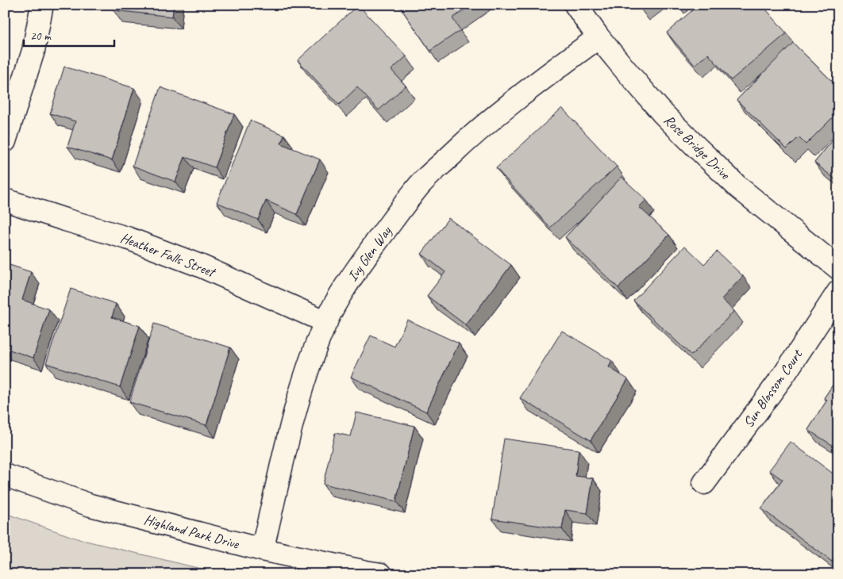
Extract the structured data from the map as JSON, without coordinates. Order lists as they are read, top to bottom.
{
  "streets": {
    "street": [
      "Rose Bridge Drive",
      "Ivy Glen Way",
      "Heather Falls Street",
      "Sun Blossom Court",
      "Highland Park Drive"
    ]
  },
  "crossings": [
    ["Rose Bridge Drive", "Ivy Glen Way"],
    ["Ivy Glen Way", "Heather Falls Street"],
    ["Ivy Glen Way", "Highland Park Drive"]
  ],
  "scale_bar": "20 m"
}
